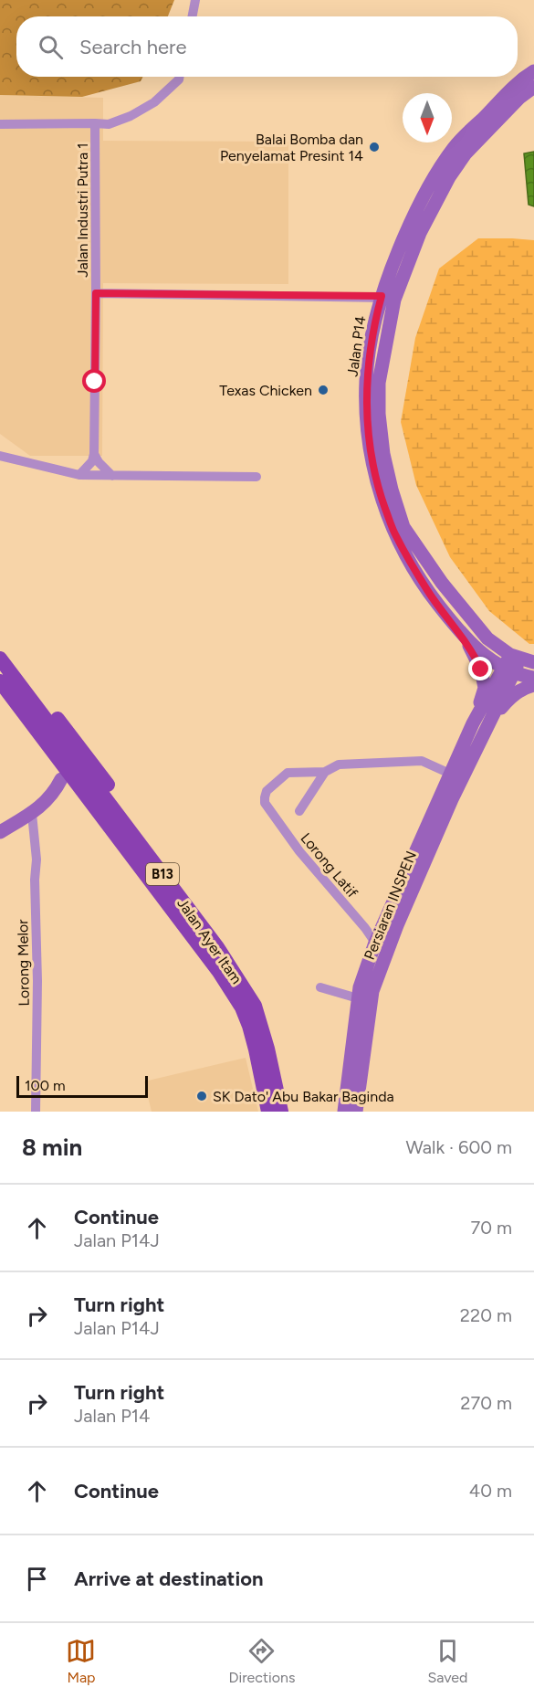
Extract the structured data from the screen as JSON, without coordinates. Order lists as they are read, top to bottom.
{
  "streets": {
    "main road": [
      "Jalan P14",
      "B13",
      "Persiaran INSPEN",
      "Jalan Ayer Itam"
    ],
    "street": ["Jalan Industri Putra 1", "Lorong Latif", "Lorong Melor"]
  },
  "crossings": [
    ["Lorong Latif", "Persiaran INSPEN"]
  ],
  "places": ["Balai Bomba dan Penyelamat Presint 14", "Texas Chicken", "SK Dato' Abu Bakar Baginda"],
  "scale_bar": "100 m",
  "north": "bottom",
  "page": {
    "search": "Search here",
    "scale": "100 m",
    "heading": ["8 min", "Walk · 600 m"],
    "list": [
      ["Continue", "Jalan P14J", "70 m"],
      ["Turn right", "Jalan P14J", "220 m"],
      ["Turn right", "Jalan P14", "270 m"],
      ["Continue", "40 m"],
      "Arrive at destination"
    ],
    "nav": ["Map", "Directions", "Saved"]
  }
}
